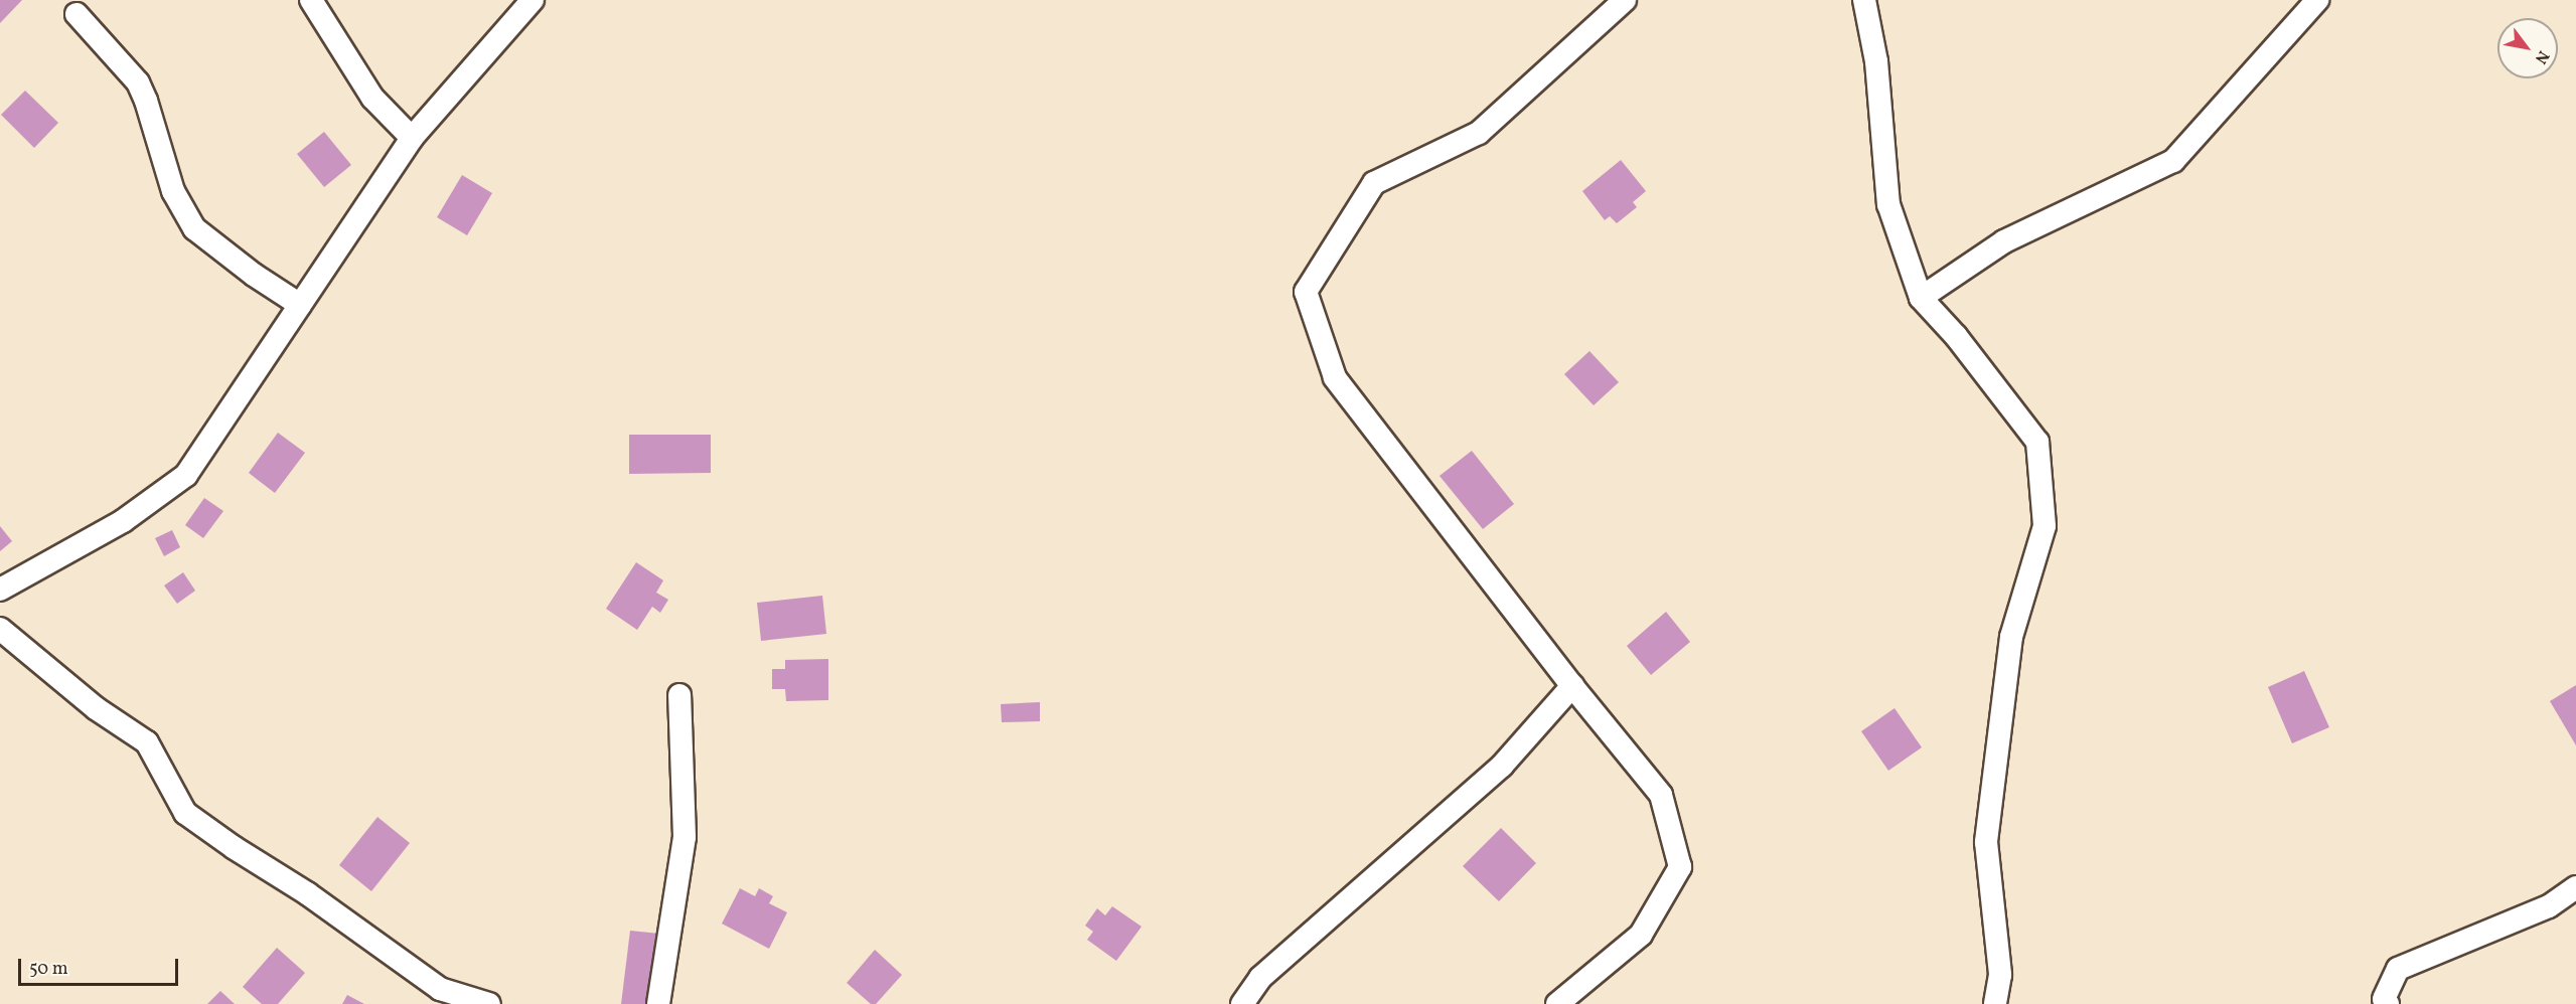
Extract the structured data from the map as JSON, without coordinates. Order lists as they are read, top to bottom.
{
  "scale_bar": "50 m",
  "north": "bottom right"
}
